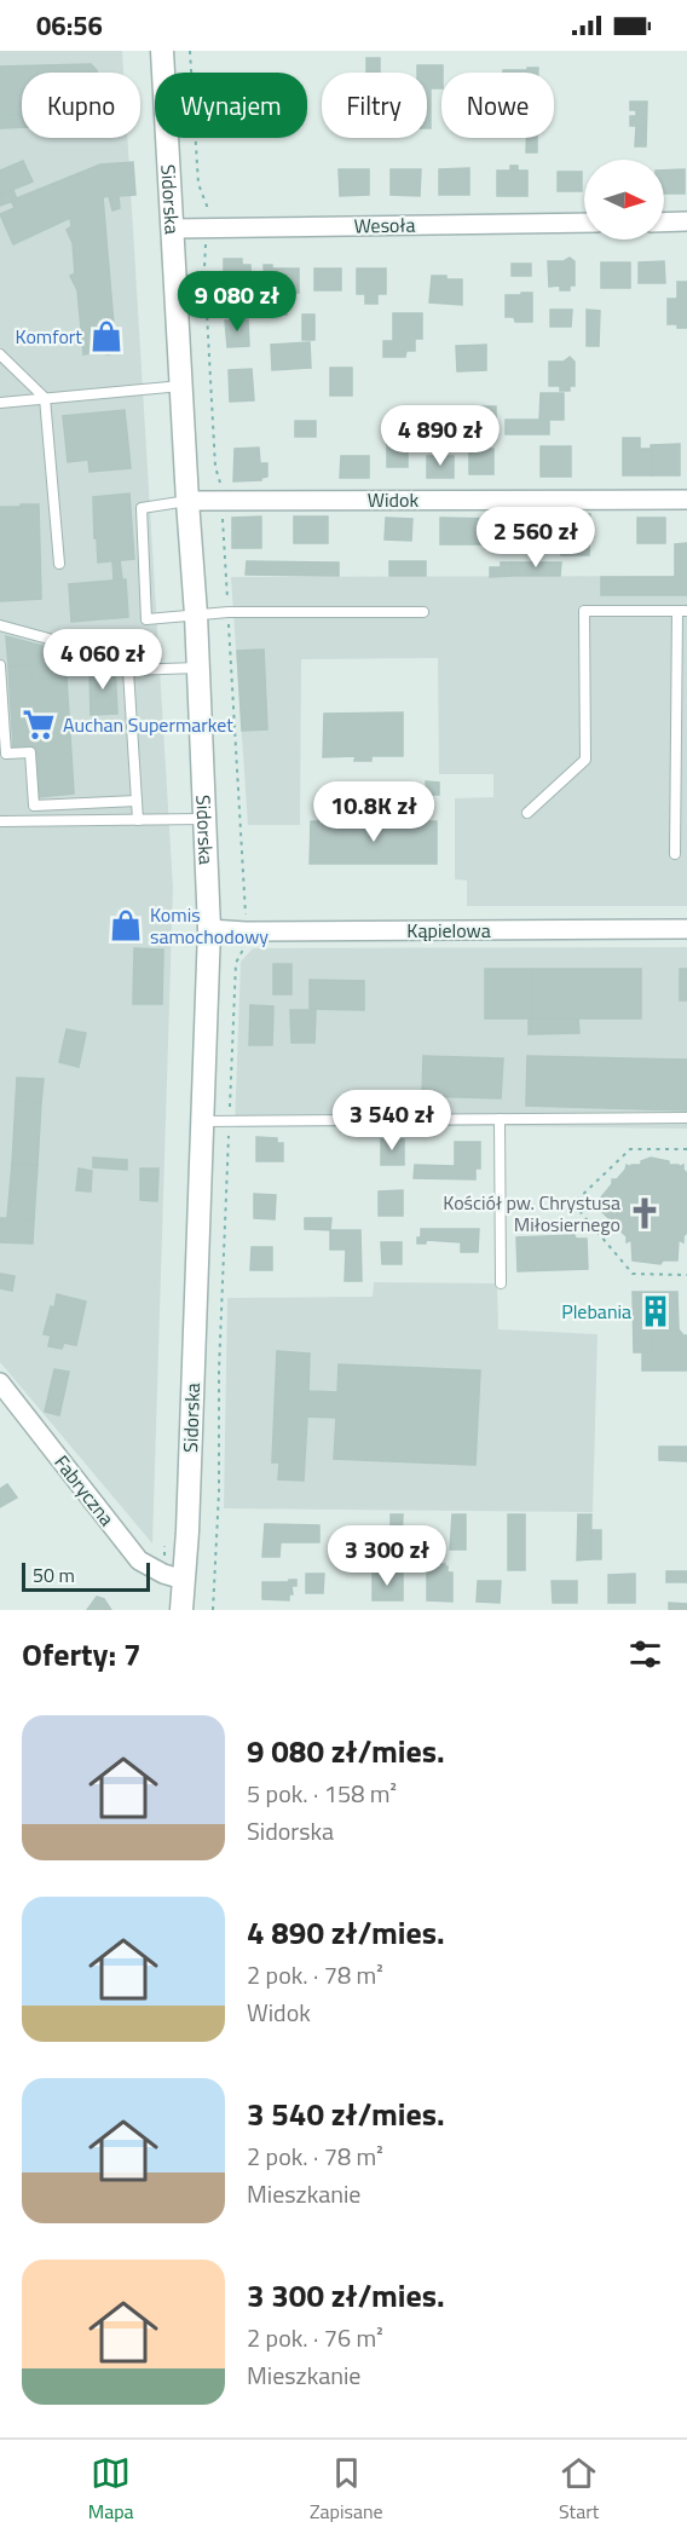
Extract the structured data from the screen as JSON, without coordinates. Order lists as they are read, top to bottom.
{
  "streets": {
    "street": [
      "Sidorska",
      "Wesoła",
      "Widok",
      "Kąpielowa",
      "Fabryczna"
    ]
  },
  "crossings": [
    ["Sidorska", "Wesoła"],
    ["Sidorska", "Widok"],
    ["Sidorska", "Kąpielowa"],
    ["Sidorska", "Fabryczna"]
  ],
  "places": {
    "shop": ["Komfort", "Komis samochodowy"],
    "supermarket": ["Auchan Supermarket"],
    "church": ["Kościół pw. Chrystusa Miłosiernego"],
    "building": ["Plebania"]
  },
  "scale_bar": "50 m",
  "north": "right",
  "page": {
    "status": "06:56",
    "chip": [
      "Kupno",
      "Wynajem",
      "Filtry",
      "Nowe"
    ],
    "price": [
      "9 080 zł",
      "4 890 zł",
      "2 560 zł",
      "4 060 zł",
      "10.8K zł",
      "3 540 zł",
      "3 300 zł"
    ],
    "scale": "50 m",
    "heading": "Oferty: 7",
    "list": [
      {
        "name": "9 080 zł/mies.",
        "note": "5 pok. · 158 m² · Sidorska"
      },
      {
        "name": "4 890 zł/mies.",
        "note": "2 pok. · 78 m² · Widok"
      },
      {
        "name": "3 540 zł/mies.",
        "note": "2 pok. · 78 m² · Mieszkanie"
      },
      {
        "name": "3 300 zł/mies.",
        "note": "2 pok. · 76 m² · Mieszkanie"
      }
    ],
    "tabs": ["Mapa", "Zapisane", "Start"]
  }
}
